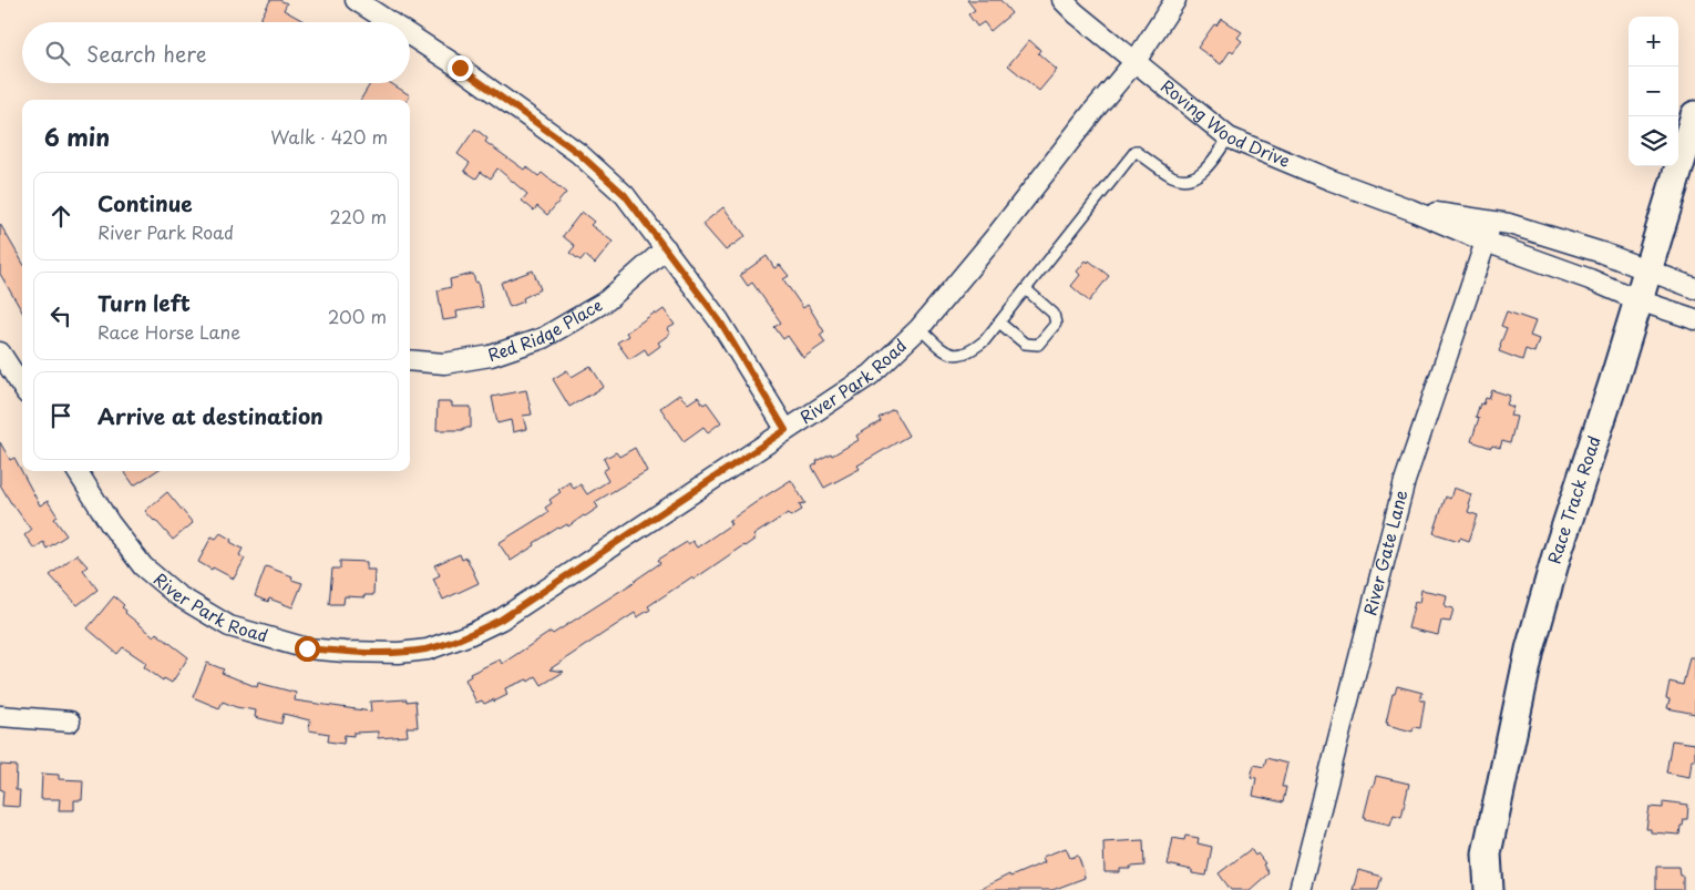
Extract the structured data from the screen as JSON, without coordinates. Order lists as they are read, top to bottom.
{
  "streets": {
    "street": [
      "Roving Wood Drive",
      "Red Ridge Place",
      "River Park Road",
      "Race Track Road",
      "River Gate Lane"
    ]
  },
  "crossings": [
    ["Roving Wood Drive", "River Park Road"],
    ["Roving Wood Drive", "Race Track Road"],
    ["Roving Wood Drive", "River Gate Lane"]
  ],
  "page": {
    "map_buttons": ["+", "−"],
    "search": "Search here",
    "heading": ["6 min", "Walk · 420 m"],
    "list": [
      ["Continue", "River Park Road", "220 m"],
      ["Turn left", "Race Horse Lane", "200 m"],
      "Arrive at destination"
    ]
  }
}
